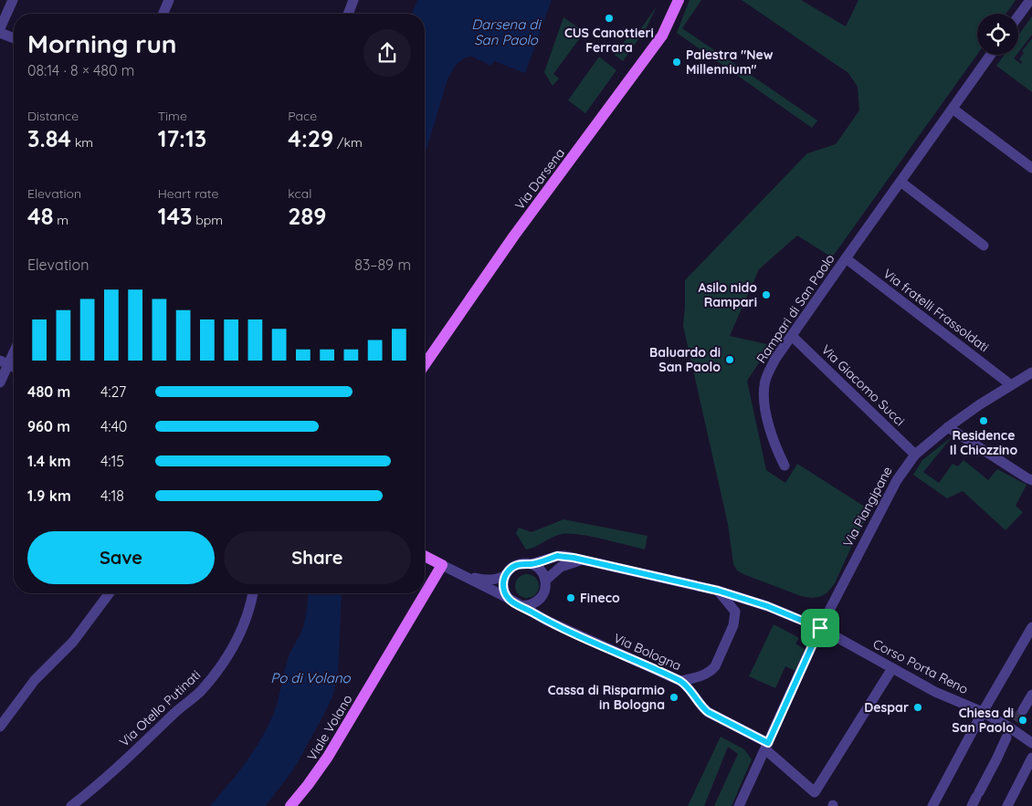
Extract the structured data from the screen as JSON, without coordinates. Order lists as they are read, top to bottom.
{
  "streets": {
    "main road": ["Via Darsena", "Via Bologna", "Viale Volano"],
    "street": [
      "Rampari di San Paolo",
      "Via fratelli Frassoldati",
      "Via Giacomo Succi",
      "Via Piangipane",
      "Corso Porta Reno",
      "Via Otello Putinati"
    ]
  },
  "crossings": [
    ["Rampari di San Paolo", "Via fratelli Frassoldati"],
    ["Rampari di San Paolo", "Via Giacomo Succi"],
    ["Via fratelli Frassoldati", "Via Piangipane"],
    ["Via Giacomo Succi", "Via Piangipane"],
    ["Via Piangipane", "Via Bologna"],
    ["Via Piangipane", "Corso Porta Reno"],
    ["Via Bologna", "Corso Porta Reno"],
    ["Via Bologna", "Viale Volano"]
  ],
  "water": ["Darsena di San Paolo", "Po di Volano"],
  "places": [
    "CUS Canottieri Ferrara",
    "Palestra \"New Millennium\"",
    "Asilo nido Rampari",
    "Baluardo di San Paolo",
    "Residence Il Chiozzino",
    "Fineco",
    "Cassa di Risparmio in Bologna",
    "Despar",
    "Chiesa di San Paolo"
  ],
  "page": {
    "heading": ["Morning run", "08:14 · 8 × 480 m"],
    "stats": [
      ["Distance", "3.84 km"],
      ["Time", "17:13"],
      ["Pace", "4:29 /km"],
      ["Elevation", "48 m"],
      ["Heart rate", "143 bpm"],
      ["kcal", "289"]
    ],
    "chart": ["Elevation", "83–89 m"],
    "list": [
      {
        "name": "480 m",
        "note": "4:27"
      },
      {
        "name": "960 m",
        "note": "4:40"
      },
      {
        "name": "1.4 km",
        "note": "4:15"
      },
      {
        "name": "1.9 km",
        "note": "4:18"
      }
    ],
    "buttons": ["Save", "Share"]
  }
}
